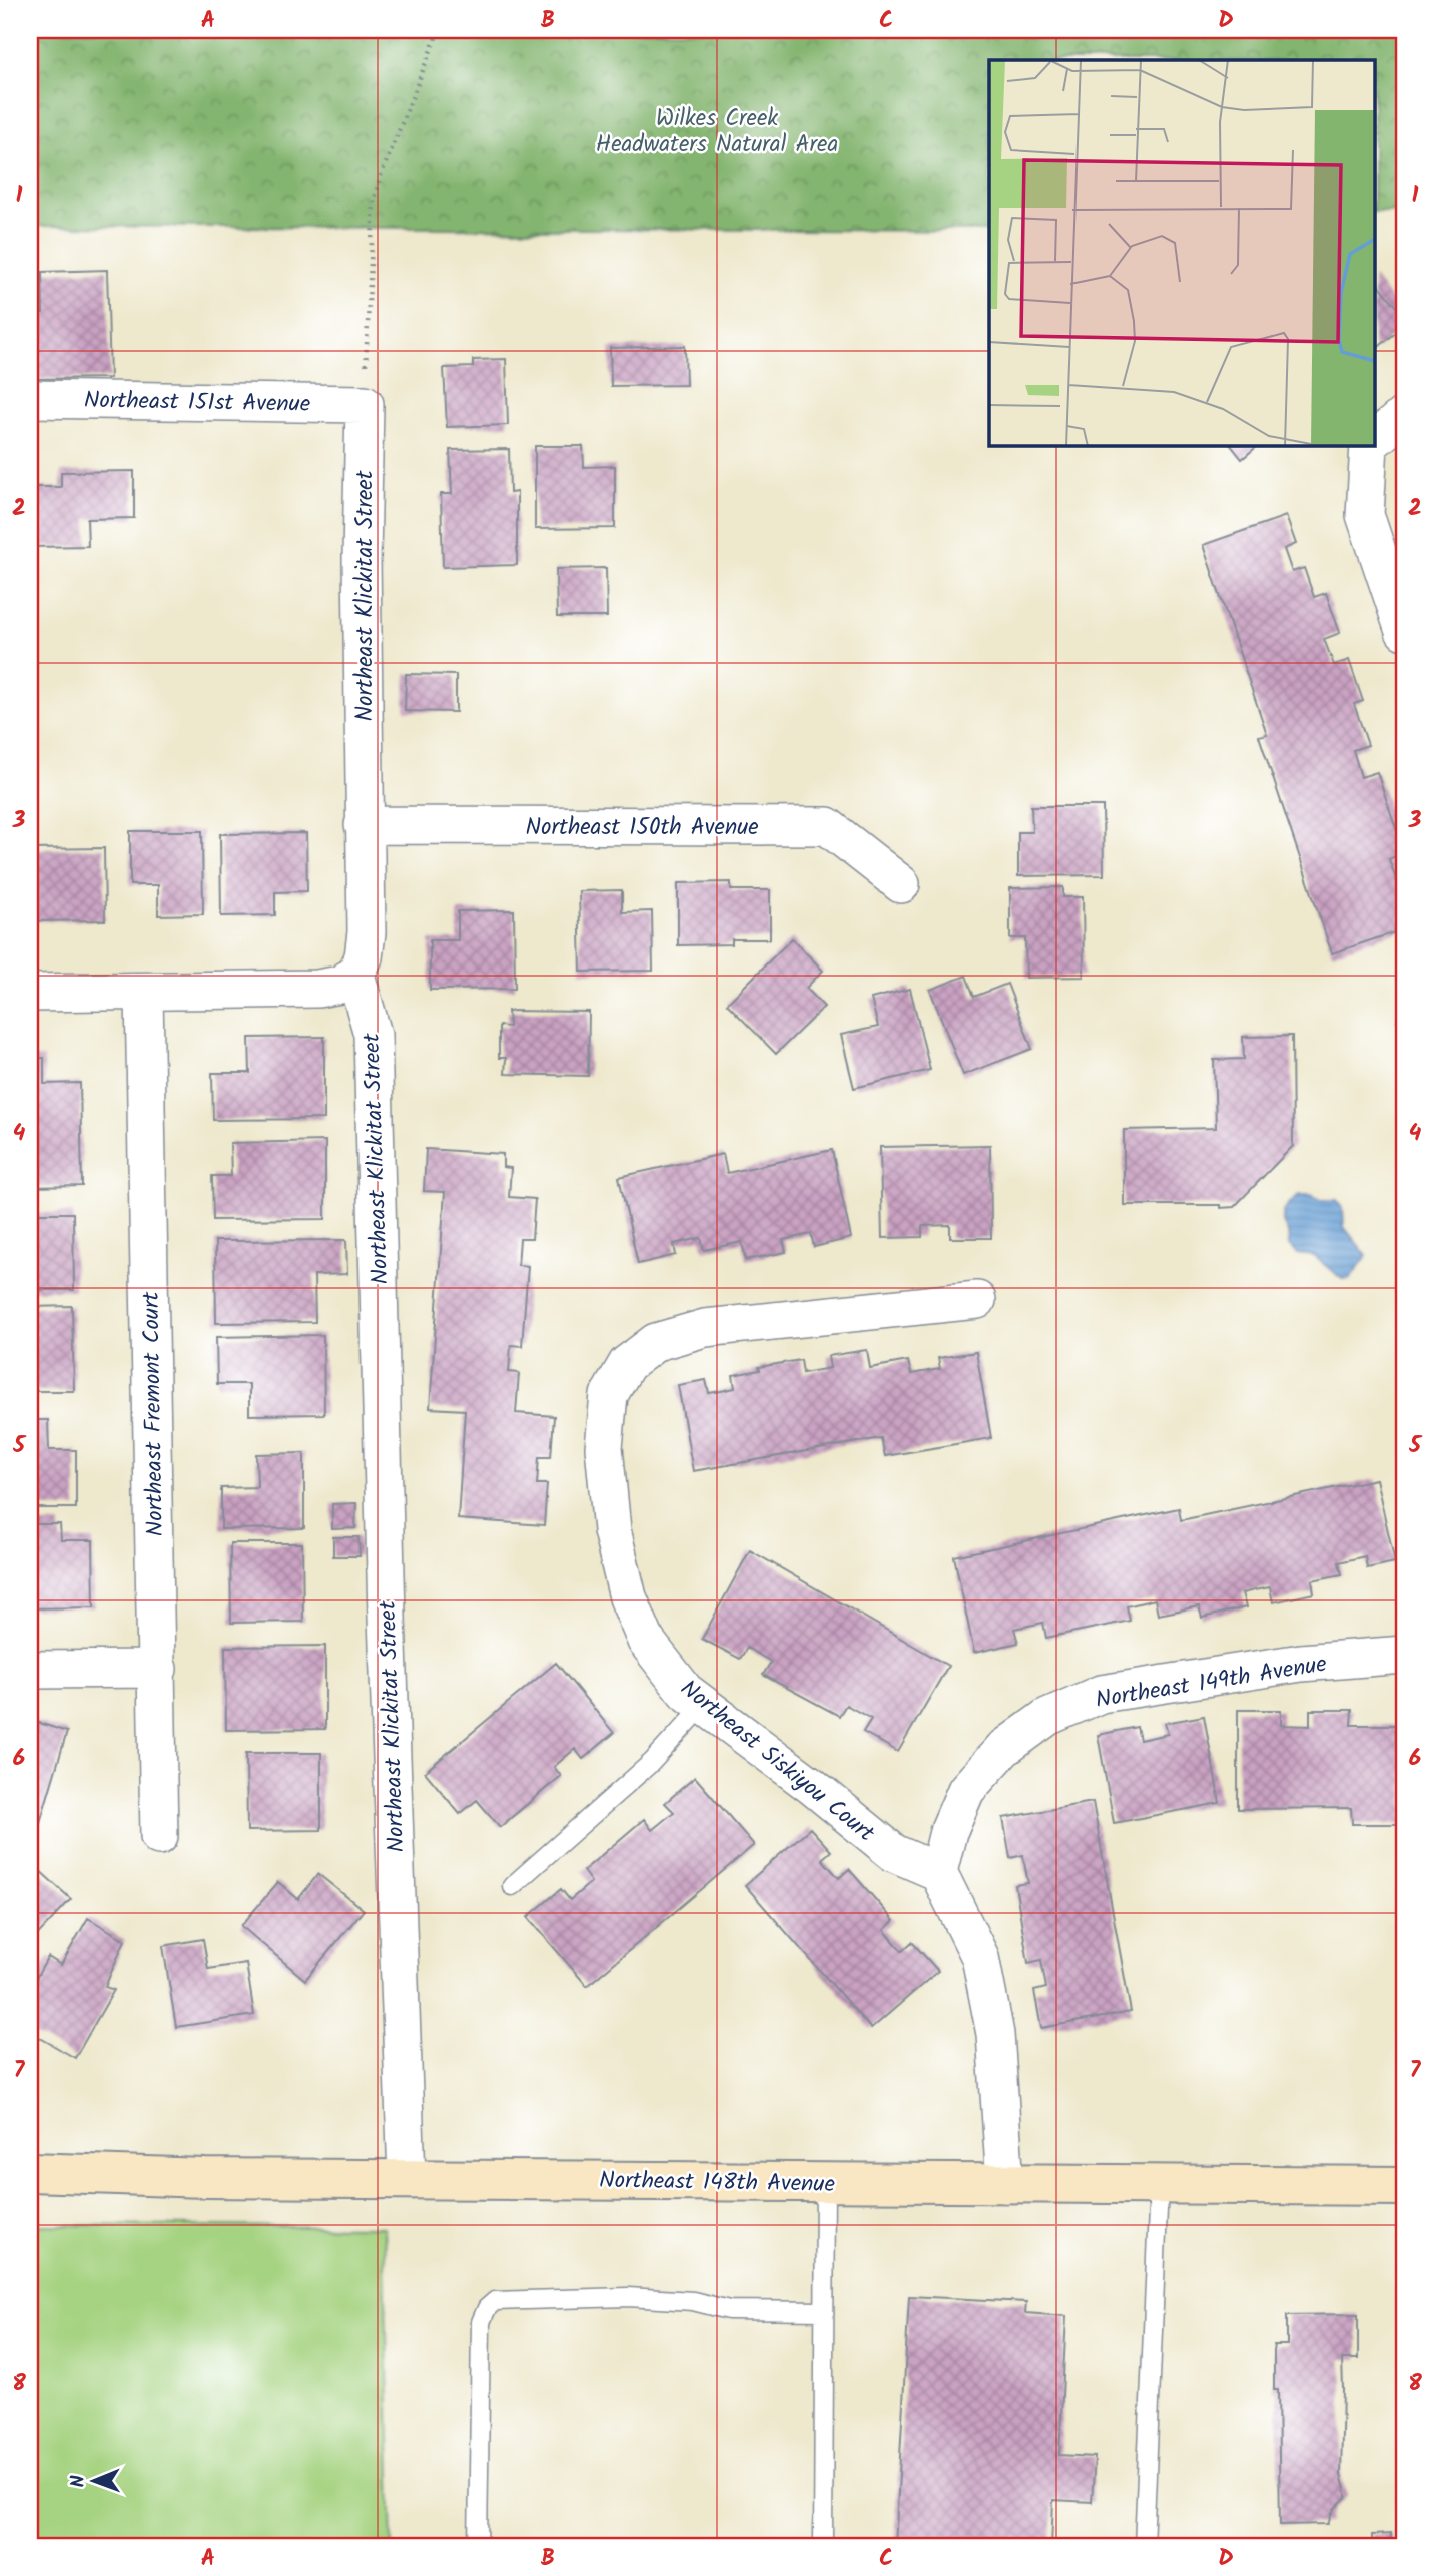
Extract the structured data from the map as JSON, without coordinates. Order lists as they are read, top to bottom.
{
  "streets": {
    "main road": ["Northeast 148th Avenue"],
    "street": [
      "Northeast 151st Avenue",
      "Northeast Klickitat Street",
      "Northeast 150th Avenue",
      "Northeast Fremont Court",
      "Northeast 149th Avenue",
      "Northeast Siskiyou Court"
    ]
  },
  "crossings": [
    ["Northeast 151st Avenue", "Northeast Klickitat Street"],
    ["Northeast Klickitat Street", "Northeast 150th Avenue"],
    ["Northeast Klickitat Street", "Northeast 148th Avenue"],
    ["Northeast 149th Avenue", "Northeast Siskiyou Court"]
  ],
  "parks": ["Wilkes Creek Headwaters Natural Area"],
  "north": "left",
  "grid": {
    "columns": [
      "A",
      "B",
      "C",
      "D"
    ],
    "rows": [
      "1",
      "2",
      "3",
      "4",
      "5",
      "6",
      "7",
      "8"
    ]
  }
}
